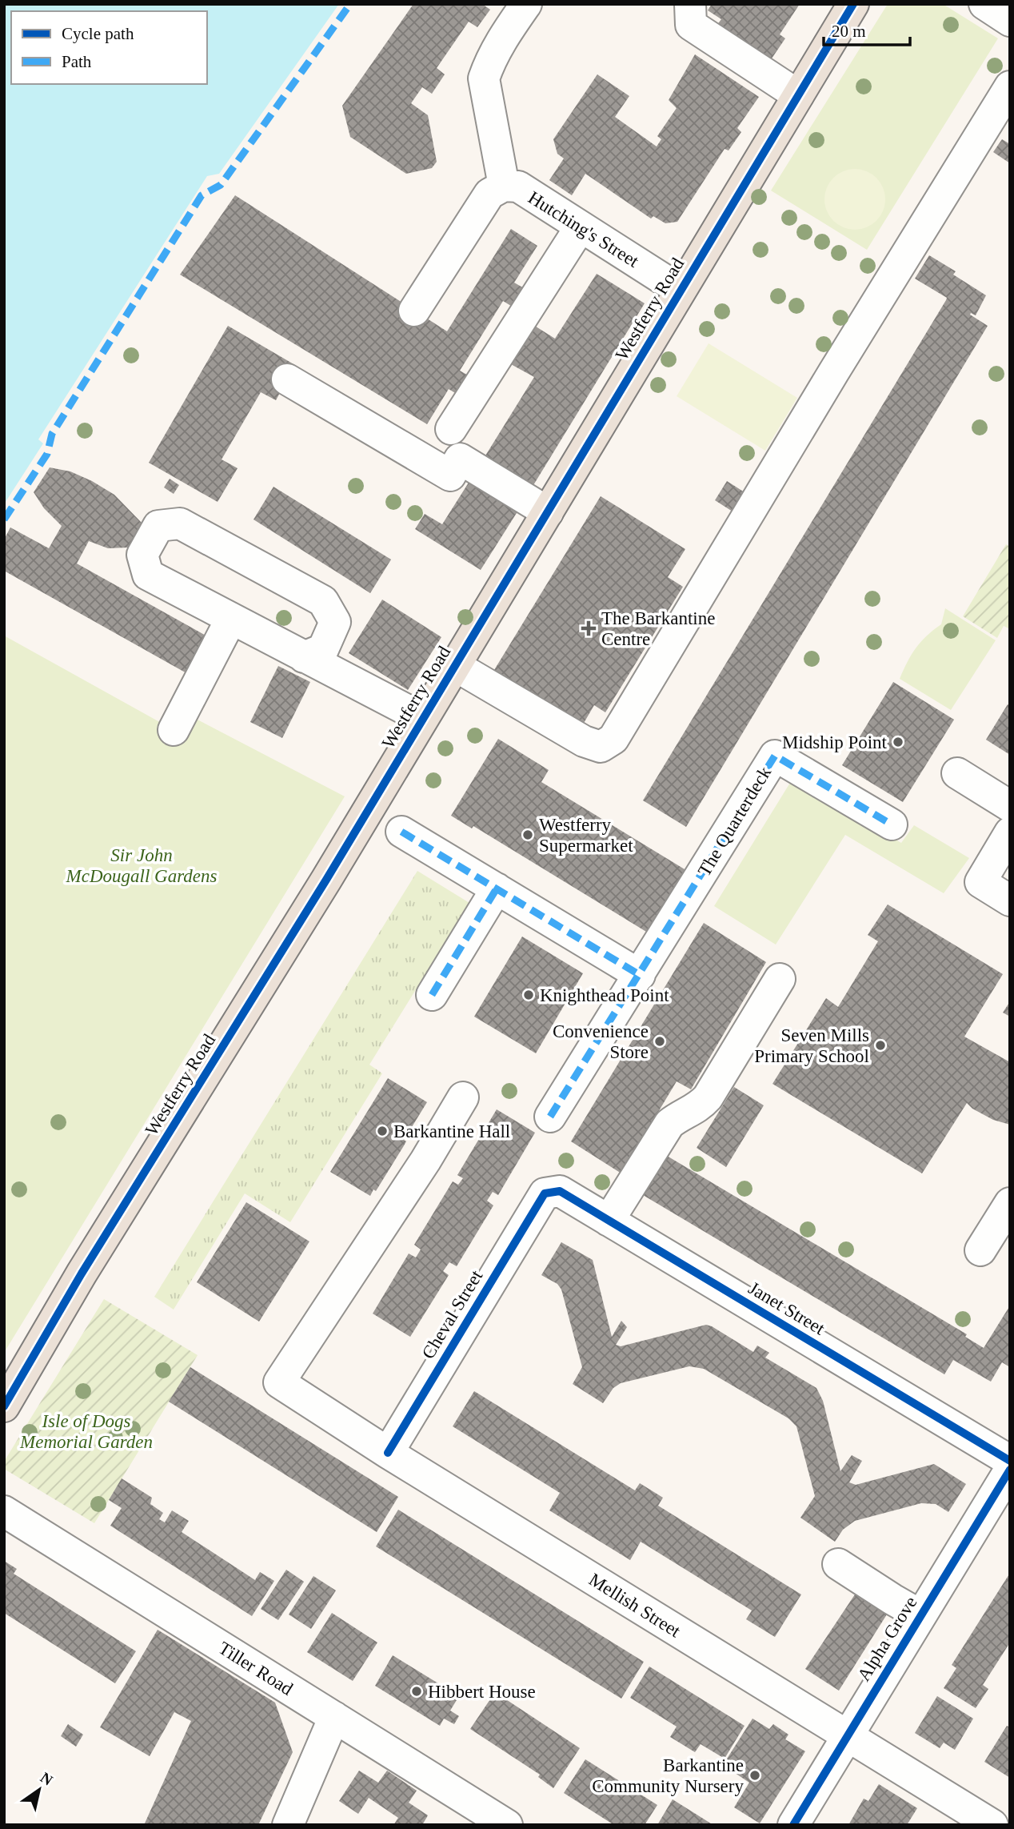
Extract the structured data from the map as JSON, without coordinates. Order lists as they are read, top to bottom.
{
  "streets": {
    "main road": ["Westferry Road"],
    "street": [
      "Hutching's Street",
      "The Quarterdeck",
      "Janet Street",
      "Cheval Street",
      "Mellish Street",
      "Alpha Grove",
      "Tiller Road"
    ]
  },
  "crossings": [
    ["Hutching's Street", "Westferry Road"],
    ["Janet Street", "Cheval Street"],
    ["Cheval Street", "Mellish Street"],
    ["Mellish Street", "Alpha Grove"]
  ],
  "parks": ["Sir John McDougall Gardens", "Isle of Dogs Memorial Garden"],
  "places": {
    "health": ["The Barkantine Centre"],
    "other": [
      "Midship Point",
      "Westferry Supermarket",
      "Knighthead Point",
      "Convenience Store",
      "Seven Mills Primary School",
      "Barkantine Hall",
      "Hibbert House",
      "Barkantine Community Nursery"
    ]
  },
  "legend": ["Cycle path", "Path"],
  "scale_bar": "20 m",
  "north": "top right"
}
